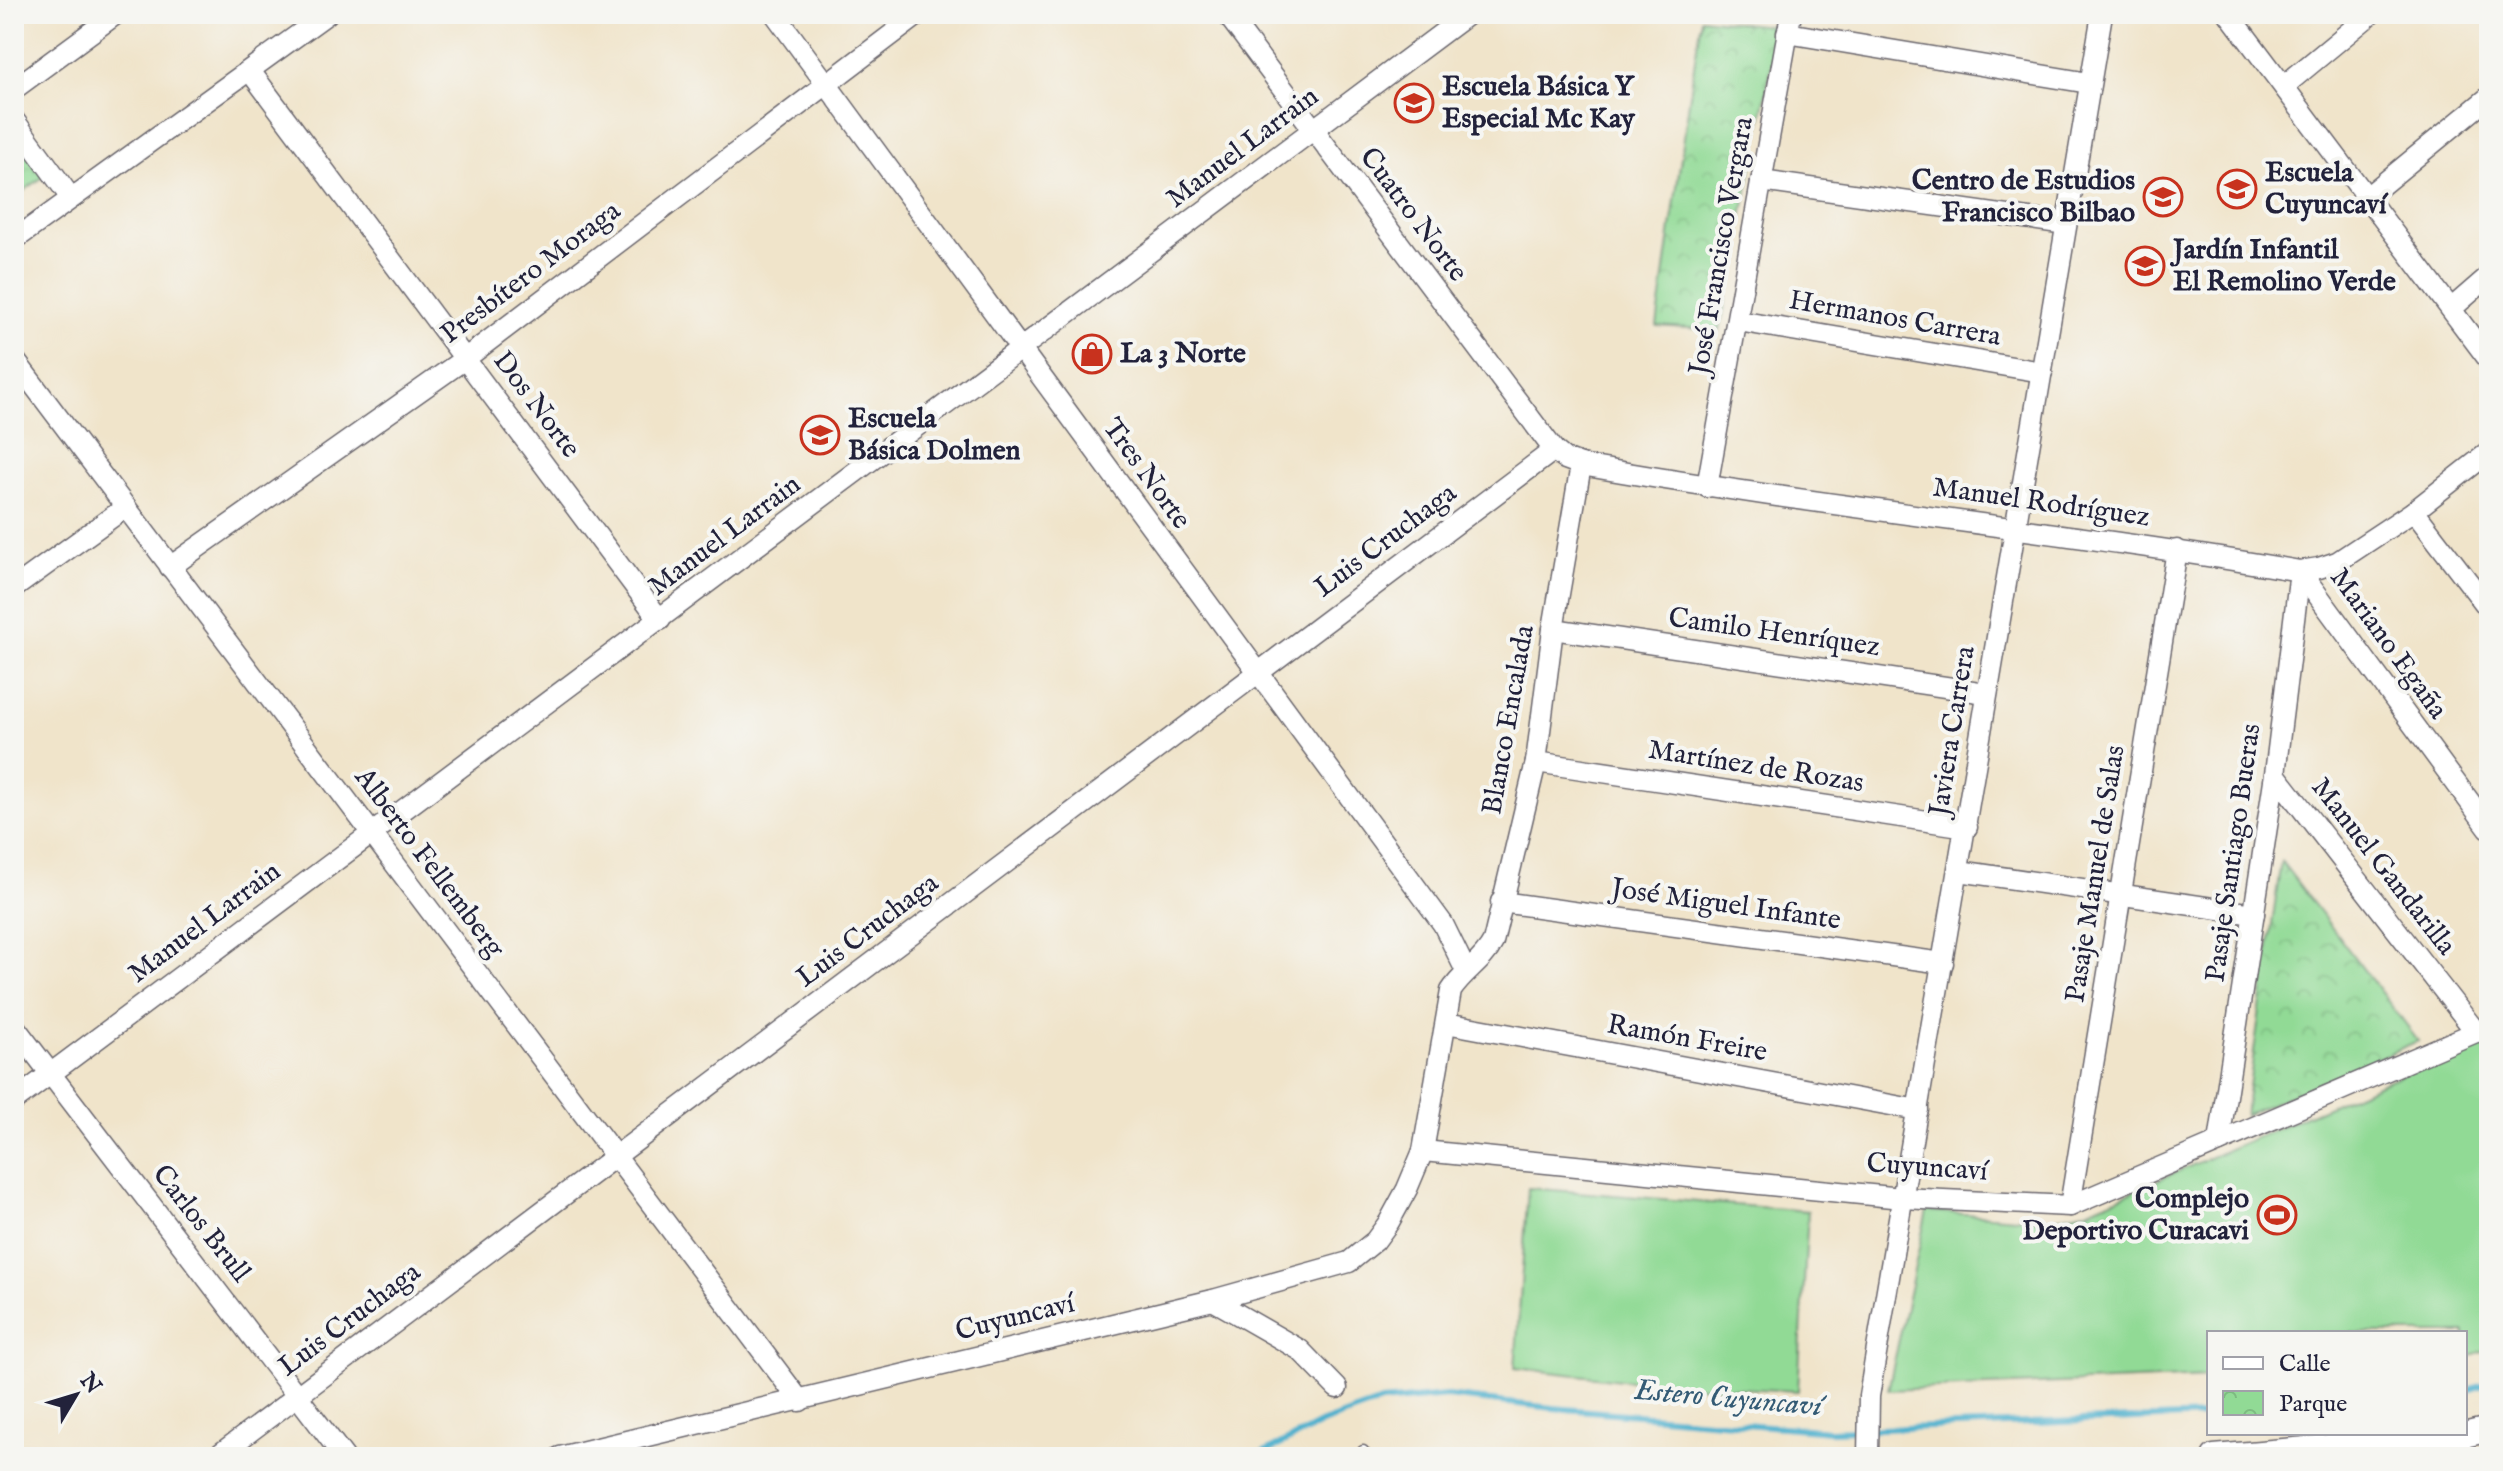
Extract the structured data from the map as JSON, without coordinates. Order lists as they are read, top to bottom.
{
  "streets": {
    "street": [
      "Manuel Larrain",
      "Cuatro Norte",
      "José Francisco Vergara",
      "Presbítero Moraga",
      "Hermanos Carrera",
      "Dos Norte",
      "Tres Norte",
      "Manuel Rodríguez",
      "Luis Cruchaga",
      "Camilo Henríquez",
      "Mariano Egaña",
      "Blanco Encalada",
      "Javiera Carrera",
      "Martínez de Rozas",
      "Pasaje Santiago Bueras",
      "Alberto Fellemberg",
      "Manuel Gandarilla",
      "Pasaje Manuel de Salas",
      "José Miguel Infante",
      "Ramón Freire",
      "Cuyuncaví",
      "Carlos Brull"
    ]
  },
  "crossings": [
    ["Manuel Larrain", "Cuatro Norte"],
    ["Manuel Larrain", "Dos Norte"],
    ["Manuel Larrain", "Tres Norte"],
    ["Manuel Larrain", "Alberto Fellemberg"],
    ["Manuel Larrain", "Carlos Brull"],
    ["Cuatro Norte", "Manuel Rodríguez"],
    ["Cuatro Norte", "Luis Cruchaga"],
    ["José Francisco Vergara", "Hermanos Carrera"],
    ["José Francisco Vergara", "Manuel Rodríguez"],
    ["Presbítero Moraga", "Dos Norte"],
    ["Presbítero Moraga", "Tres Norte"],
    ["Presbítero Moraga", "Alberto Fellemberg"],
    ["Hermanos Carrera", "Javiera Carrera"],
    ["Tres Norte", "Luis Cruchaga"],
    ["Tres Norte", "Blanco Encalada"],
    ["Tres Norte", "Cuyuncaví"],
    ["Manuel Rodríguez", "Luis Cruchaga"],
    ["Manuel Rodríguez", "Mariano Egaña"],
    ["Manuel Rodríguez", "Blanco Encalada"],
    ["Manuel Rodríguez", "Javiera Carrera"],
    ["Manuel Rodríguez", "Pasaje Santiago Bueras"],
    ["Manuel Rodríguez", "Pasaje Manuel de Salas"],
    ["Luis Cruchaga", "Alberto Fellemberg"],
    ["Luis Cruchaga", "Carlos Brull"],
    ["Camilo Henríquez", "Blanco Encalada"],
    ["Camilo Henríquez", "Javiera Carrera"],
    ["Mariano Egaña", "Pasaje Santiago Bueras"],
    ["Blanco Encalada", "Martínez de Rozas"],
    ["Blanco Encalada", "José Miguel Infante"],
    ["Blanco Encalada", "Cuyuncaví"],
    ["Javiera Carrera", "Martínez de Rozas"],
    ["Javiera Carrera", "José Miguel Infante"],
    ["Javiera Carrera", "Ramón Freire"],
    ["Javiera Carrera", "Cuyuncaví"],
    ["Pasaje Santiago Bueras", "Manuel Gandarilla"],
    ["Pasaje Santiago Bueras", "Cuyuncaví"],
    ["Alberto Fellemberg", "Cuyuncaví"],
    ["Manuel Gandarilla", "Cuyuncaví"],
    ["Pasaje Manuel de Salas", "Cuyuncaví"],
    ["Ramón Freire", "Cuyuncaví"]
  ],
  "water": ["Estero Cuyuncaví"],
  "places": {
    "school or university": [
      "Escuela Básica Y Especial Mc Kay",
      "Escuela Cuyuncaví",
      "Centro de Estudios Francisco Bilbao",
      "Jardín Infantil El Remolino Verde",
      "Escuela Básica Dolmen"
    ],
    "shop": ["La 3 Norte"],
    "sports": ["Complejo Deportivo Curacavi"]
  },
  "legend": ["Calle", "Parque"],
  "north": "top right"
}
